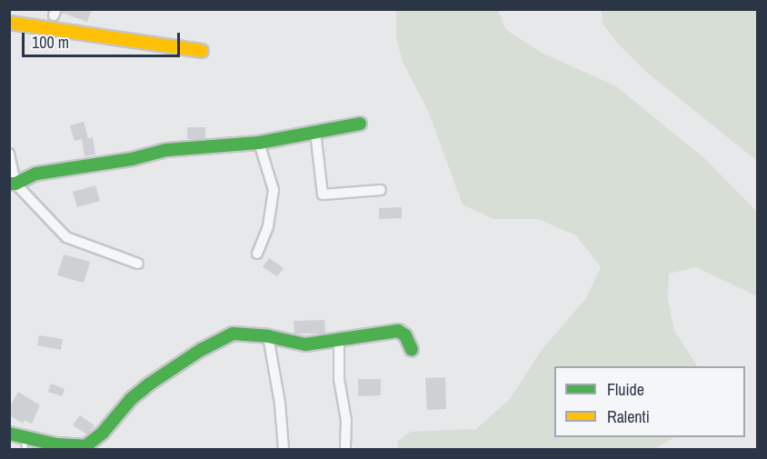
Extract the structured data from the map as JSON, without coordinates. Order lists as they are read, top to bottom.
{
  "legend": ["Fluide", "Ralenti"],
  "scale_bar": "100 m"
}
